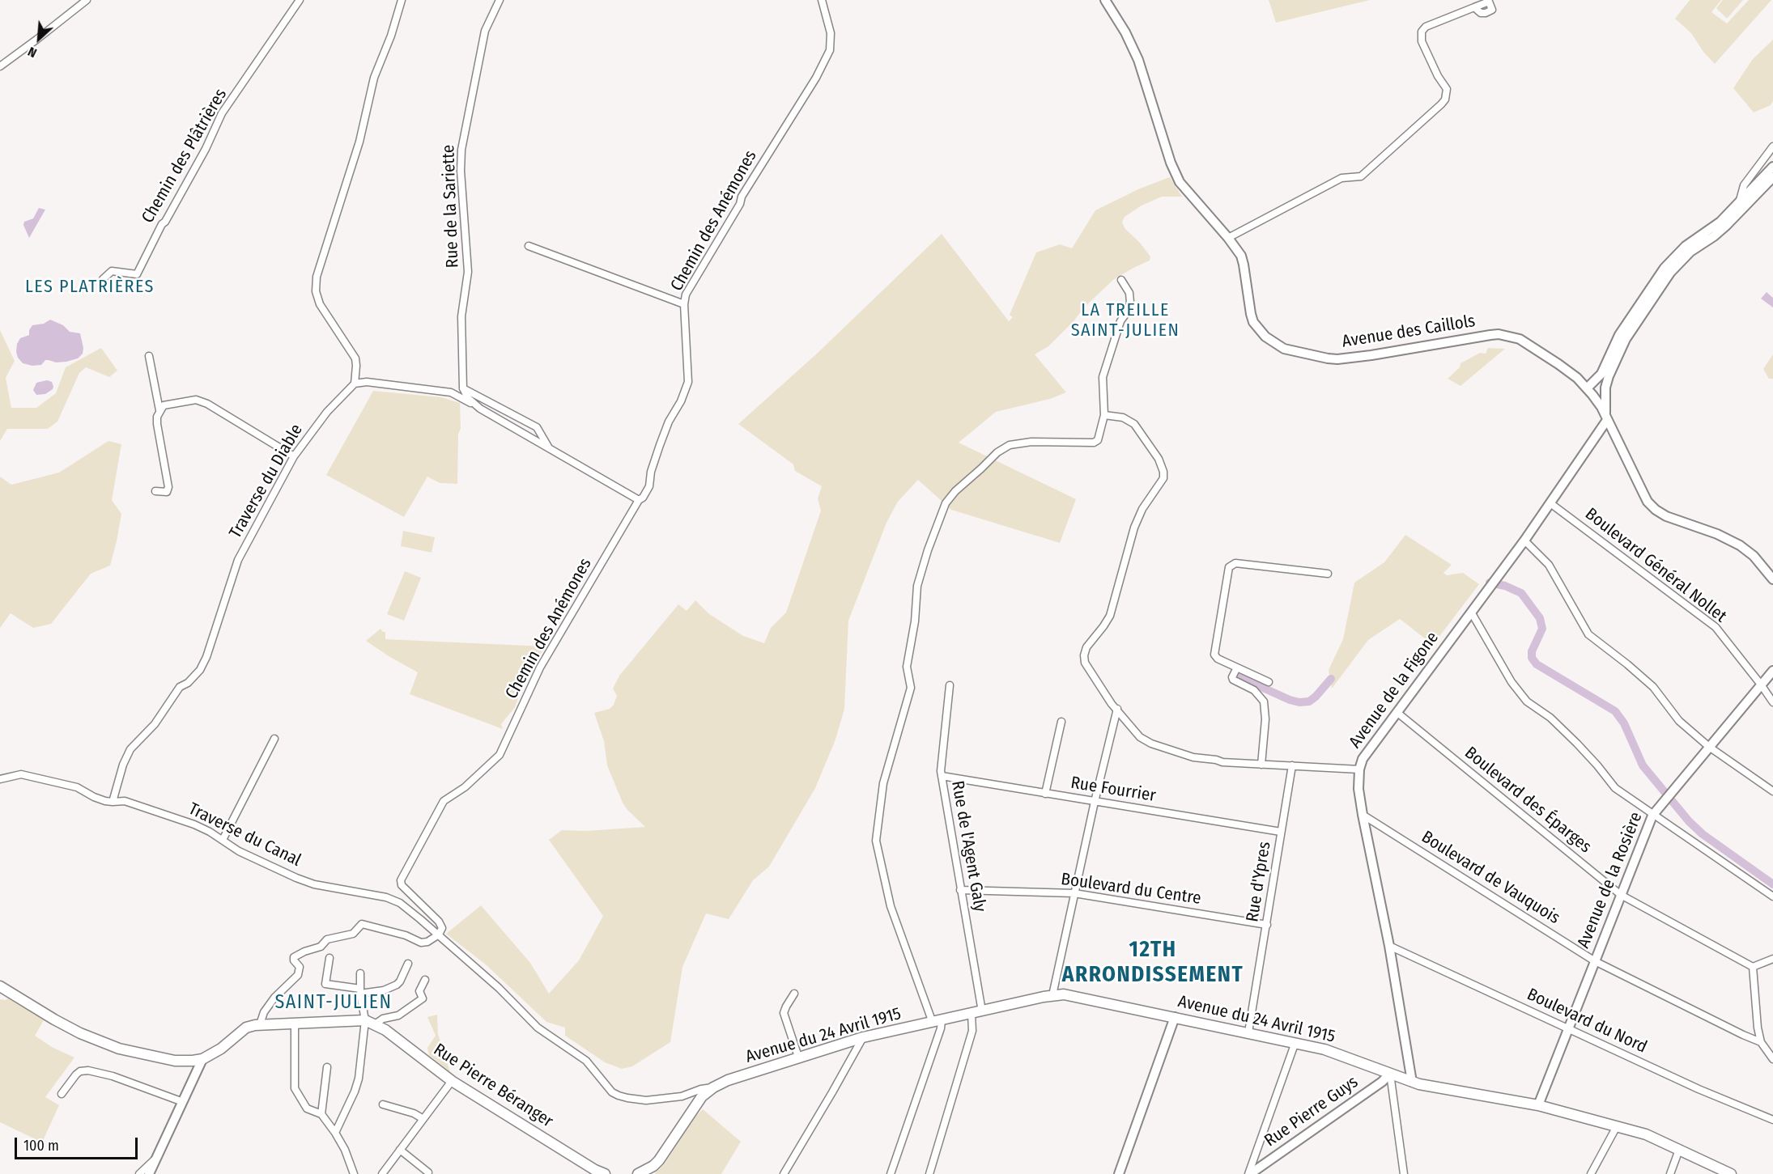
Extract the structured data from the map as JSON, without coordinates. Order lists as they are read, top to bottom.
{
  "streets": {
    "main road": ["Avenue du 24 Avril 1915", "Rue Pierre Béranger"],
    "street": [
      "Chemin des Plâtrières",
      "Rue de la Sariette",
      "Chemin des Anémones",
      "Avenue des Caillols",
      "Traverse du Diable",
      "Boulevard Général Nollet",
      "Avenue de la Figone",
      "Rue Fourrier",
      "Boulevard des Éparges",
      "Traverse du Canal",
      "Rue de l'Agent Galy",
      "Boulevard de Vauquois",
      "Avenue de la Rosière",
      "Rue d'Ypres",
      "Boulevard du Centre",
      "Boulevard du Nord",
      "Rue Pierre Guys"
    ]
  },
  "crossings": [
    ["Chemin des Anémones", "Traverse du Canal"],
    ["Chemin des Anémones", "Avenue du 24 Avril 1915"],
    ["Avenue des Caillols", "Avenue de la Figone"],
    ["Traverse du Diable", "Traverse du Canal"],
    ["Boulevard Général Nollet", "Avenue de la Figone"],
    ["Boulevard Général Nollet", "Avenue de la Rosière"],
    ["Avenue de la Figone", "Boulevard des Éparges"],
    ["Avenue de la Figone", "Boulevard de Vauquois"],
    ["Avenue de la Figone", "Avenue du 24 Avril 1915"],
    ["Avenue de la Figone", "Boulevard du Nord"],
    ["Rue Fourrier", "Rue de l'Agent Galy"],
    ["Rue Fourrier", "Rue d'Ypres"],
    ["Boulevard des Éparges", "Avenue de la Rosière"],
    ["Rue de l'Agent Galy", "Boulevard du Centre"],
    ["Rue de l'Agent Galy", "Avenue du 24 Avril 1915"],
    ["Boulevard de Vauquois", "Avenue de la Rosière"],
    ["Avenue de la Rosière", "Avenue du 24 Avril 1915"],
    ["Avenue de la Rosière", "Boulevard du Nord"],
    ["Rue d'Ypres", "Boulevard du Centre"],
    ["Rue d'Ypres", "Avenue du 24 Avril 1915"],
    ["Avenue du 24 Avril 1915", "Rue Pierre Guys"]
  ],
  "districts": [
    "LES PLATRIÈRES",
    "LA TREILLE SAINT-JULIEN",
    "12TH ARRONDISSEMENT",
    "SAINT-JULIEN"
  ],
  "scale_bar": "100 m",
  "north": "bottom left"
}
